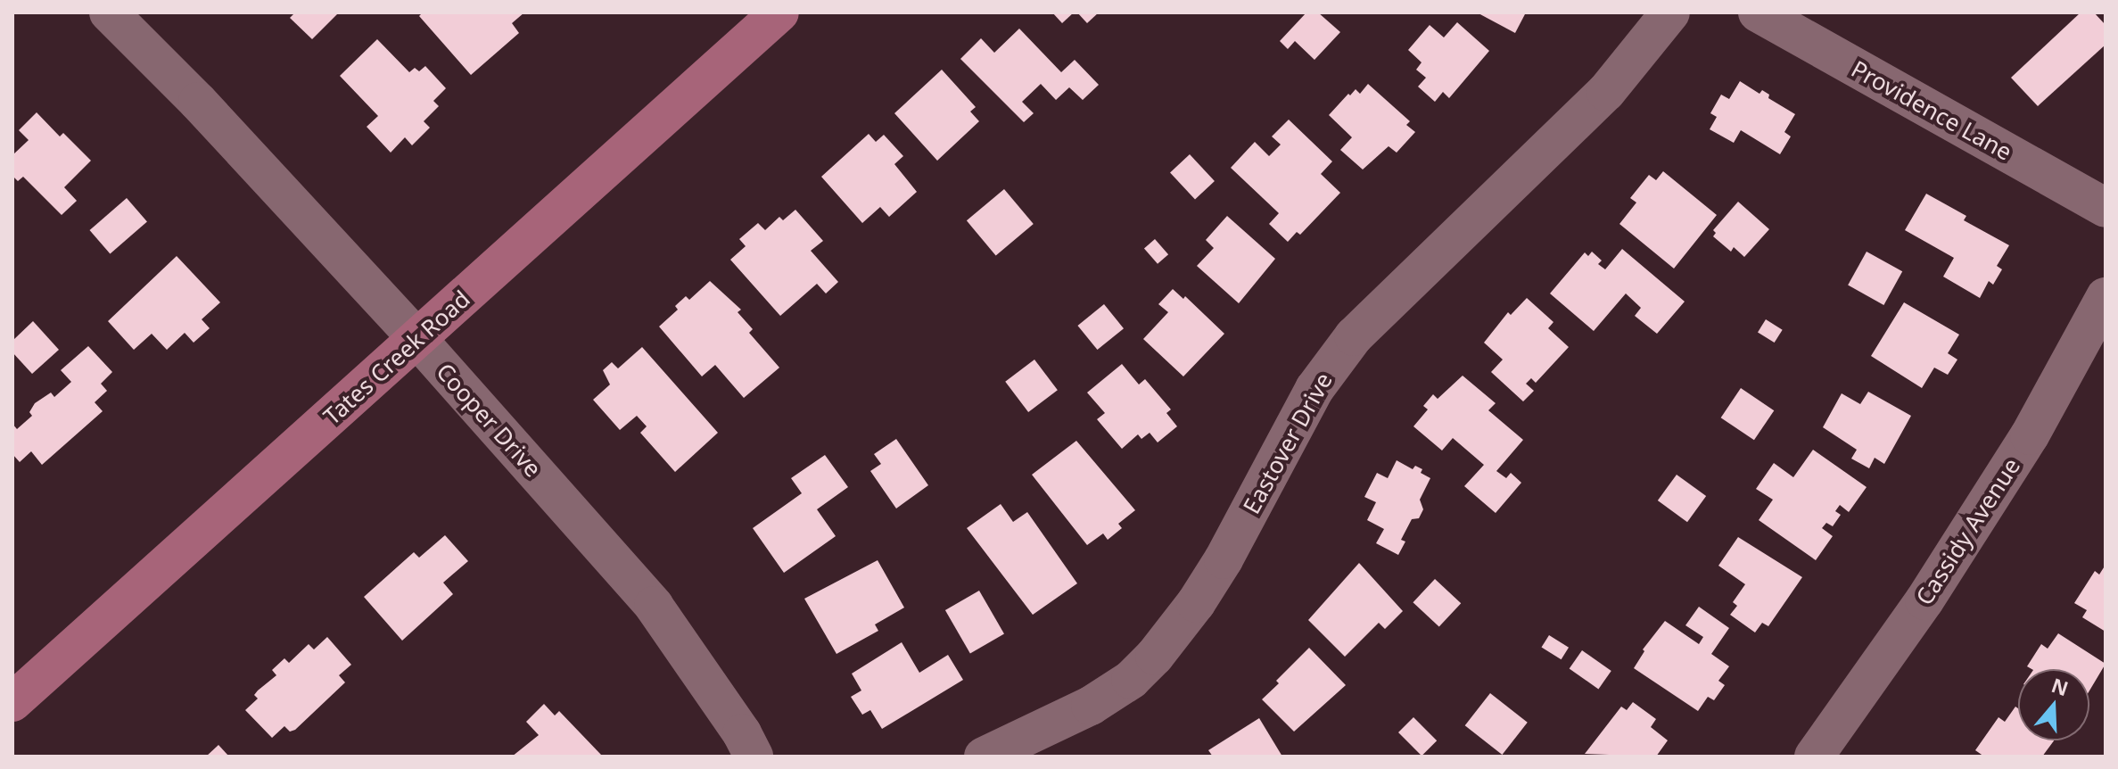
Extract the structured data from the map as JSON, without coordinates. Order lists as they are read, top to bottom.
{
  "streets": {
    "main road": ["Tates Creek Road"],
    "street": [
      "Providence Lane",
      "Cooper Drive",
      "Eastover Drive",
      "Cassidy Avenue"
    ]
  },
  "crossings": [
    ["Tates Creek Road", "Cooper Drive"]
  ],
  "north": "top"
}
